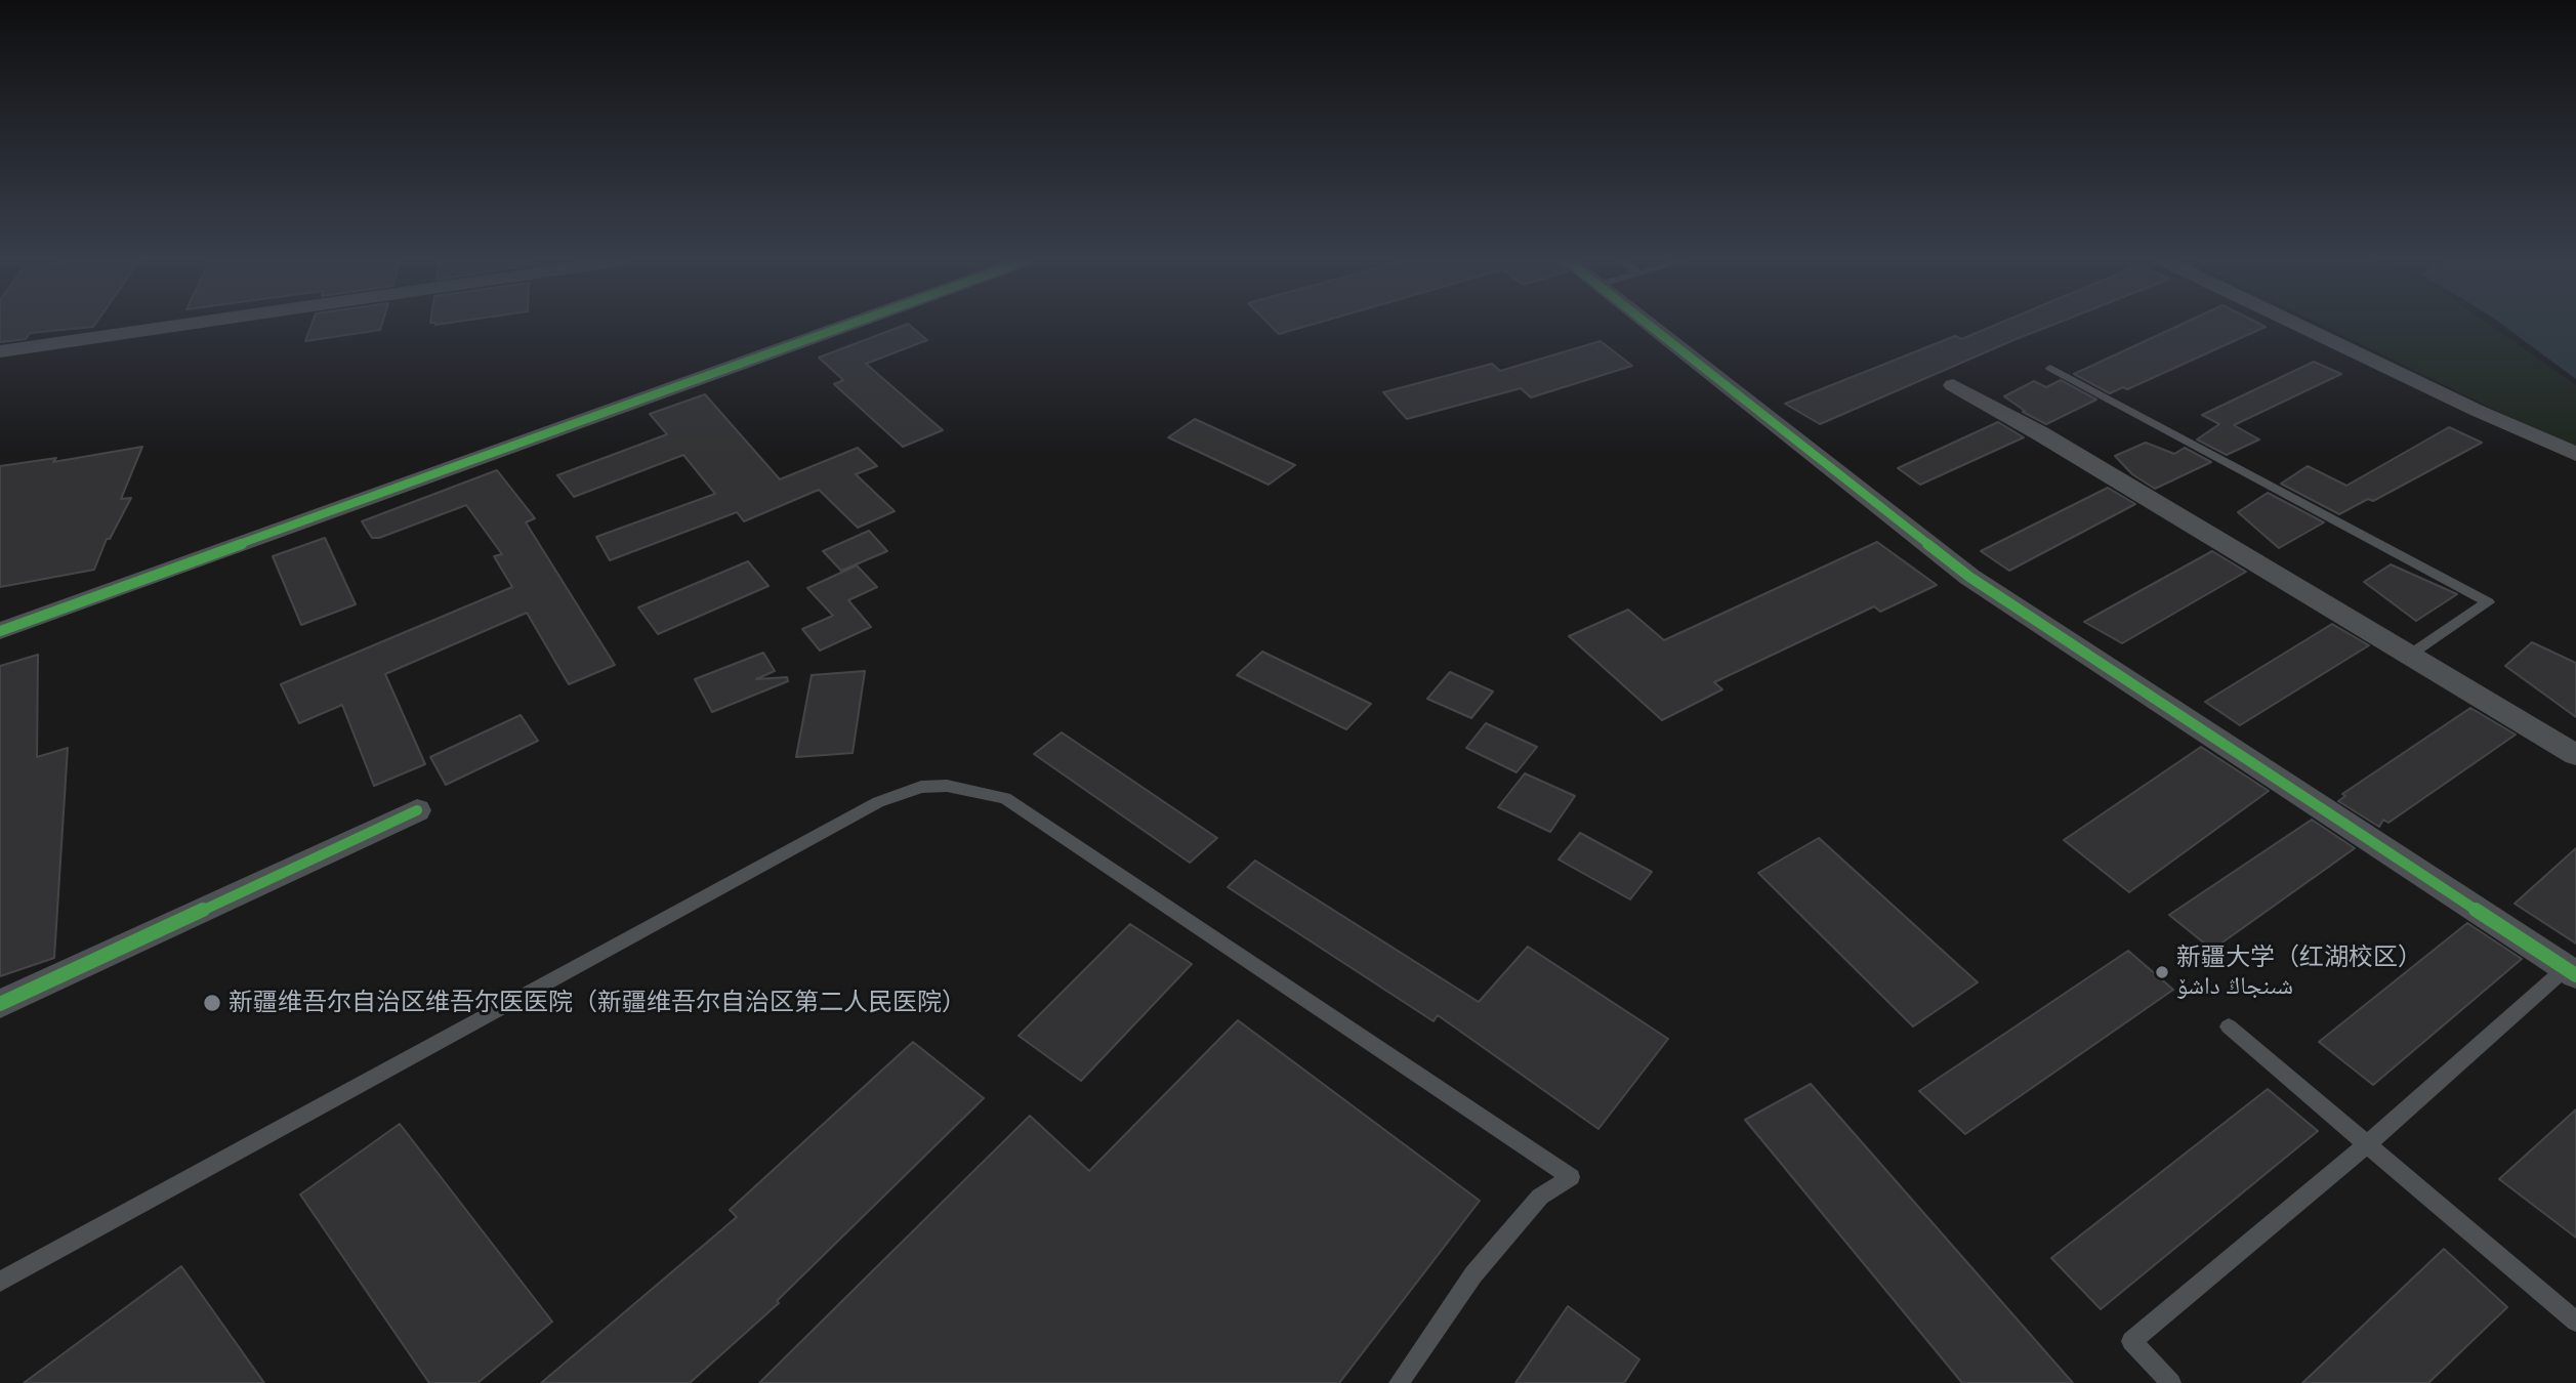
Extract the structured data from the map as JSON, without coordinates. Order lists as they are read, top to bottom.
{
  "places": ["新疆大学（红湖校区） شىنجاڭ داشۆ", "新疆维吾尔自治区维吾尔医医院（新疆维吾尔自治区第二人民医院）"]
}
